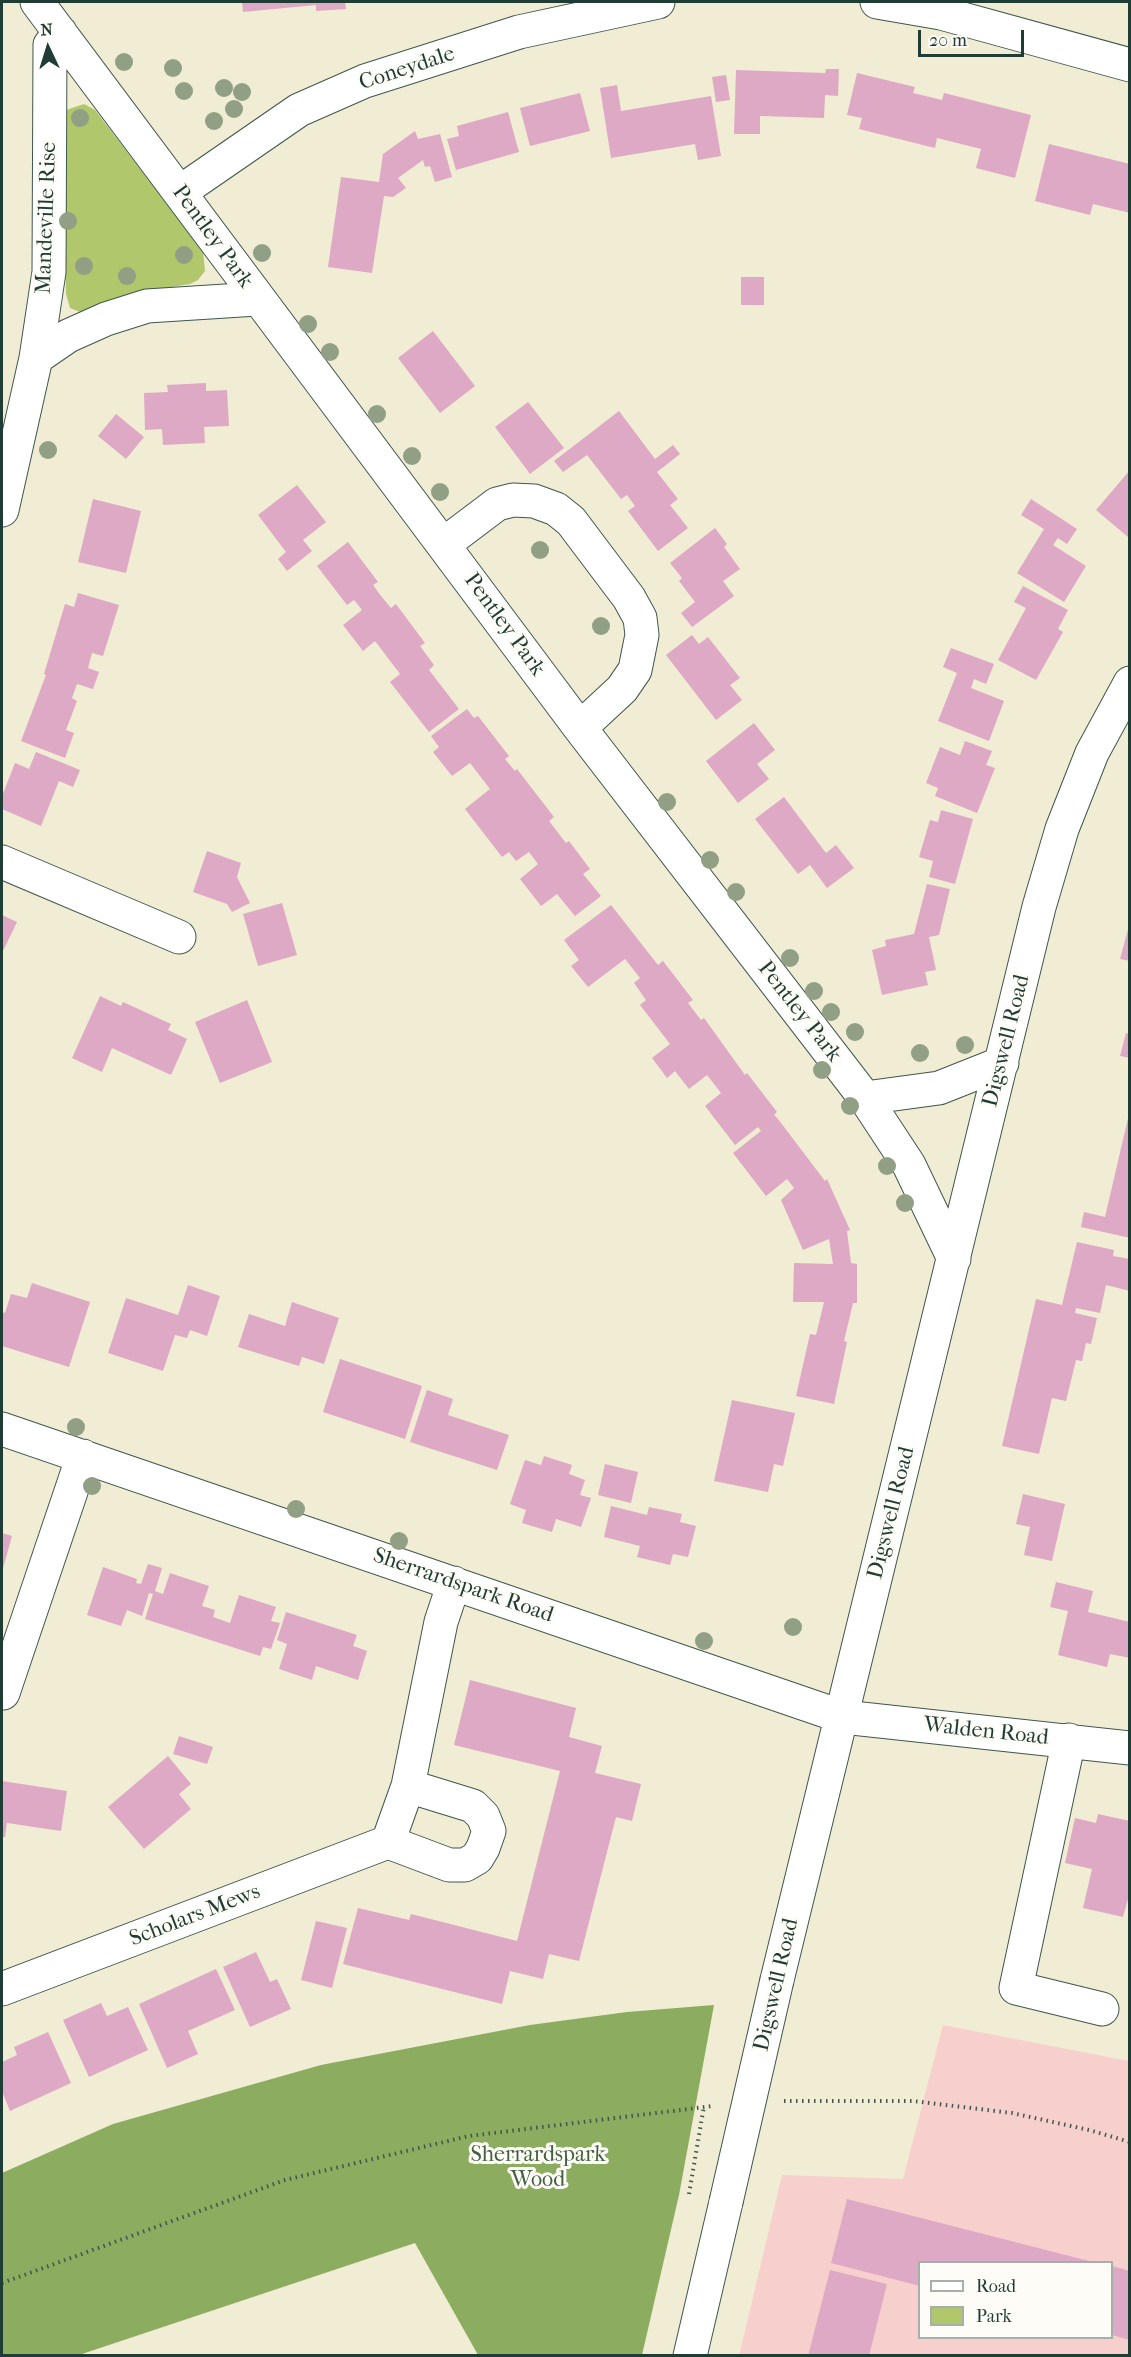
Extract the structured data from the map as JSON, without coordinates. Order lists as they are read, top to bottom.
{
  "streets": {
    "street": [
      "Coneydale",
      "Mandeville Rise",
      "Pentley Park",
      "Digswell Road",
      "Sherrardspark Road",
      "Walden Road",
      "Scholars Mews"
    ]
  },
  "crossings": [
    ["Coneydale", "Pentley Park"],
    ["Mandeville Rise", "Pentley Park"],
    ["Pentley Park", "Digswell Road"],
    ["Digswell Road", "Sherrardspark Road"],
    ["Digswell Road", "Walden Road"],
    ["Sherrardspark Road", "Walden Road"]
  ],
  "parks": ["Sherrardspark Wood"],
  "legend": ["Road", "Park"],
  "scale_bar": "20 m",
  "north": "top"
}
